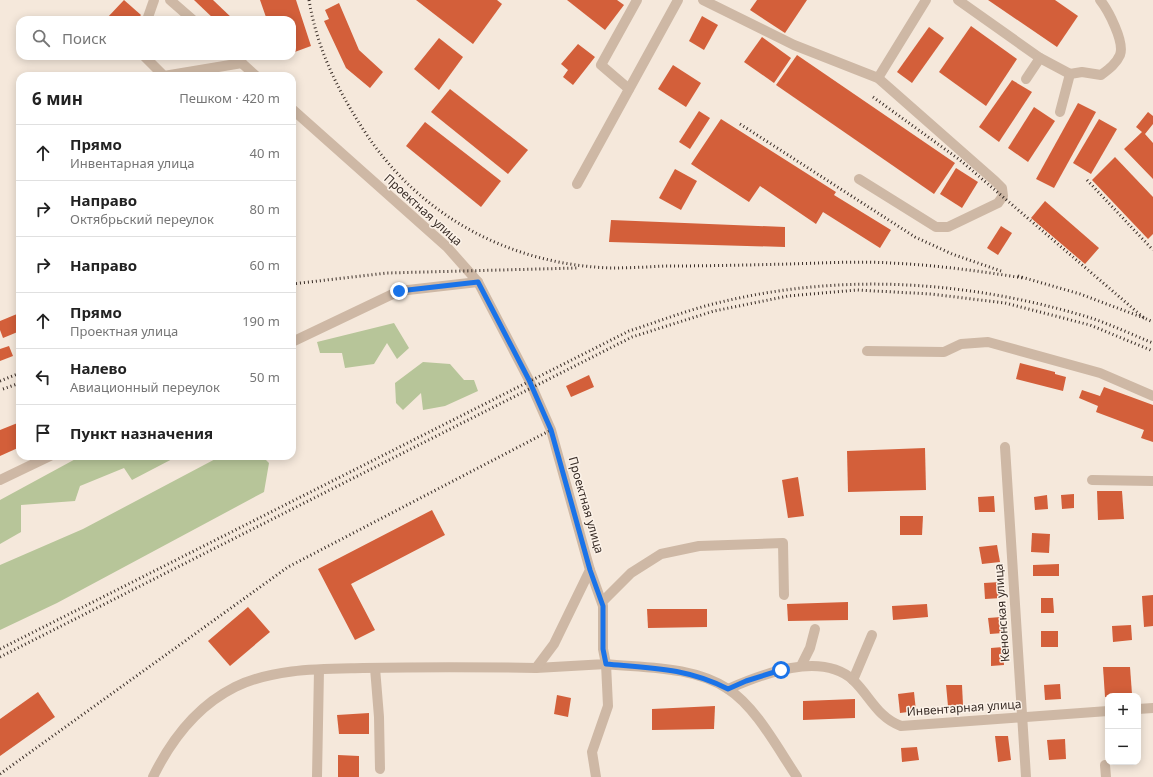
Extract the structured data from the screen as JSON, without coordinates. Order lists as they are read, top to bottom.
{
  "streets": {
    "street": ["Проектная улица", "Кенонская улица", "Инвентарная улица"]
  },
  "crossings": [
    ["Кенонская улица", "Инвентарная улица"]
  ],
  "page": {
    "search": "Поиск",
    "heading": ["6 мин", "Пешком · 420 m"],
    "list": [
      ["Прямо", "Инвентарная улица", "40 m"],
      ["Направо", "Октябрьский переулок", "80 m"],
      ["Направо", "60 m"],
      ["Прямо", "Проектная улица", "190 m"],
      ["Налево", "Авиационный переулок", "50 m"],
      "Пункт назначения"
    ],
    "map_buttons": ["+", "−"]
  }
}
